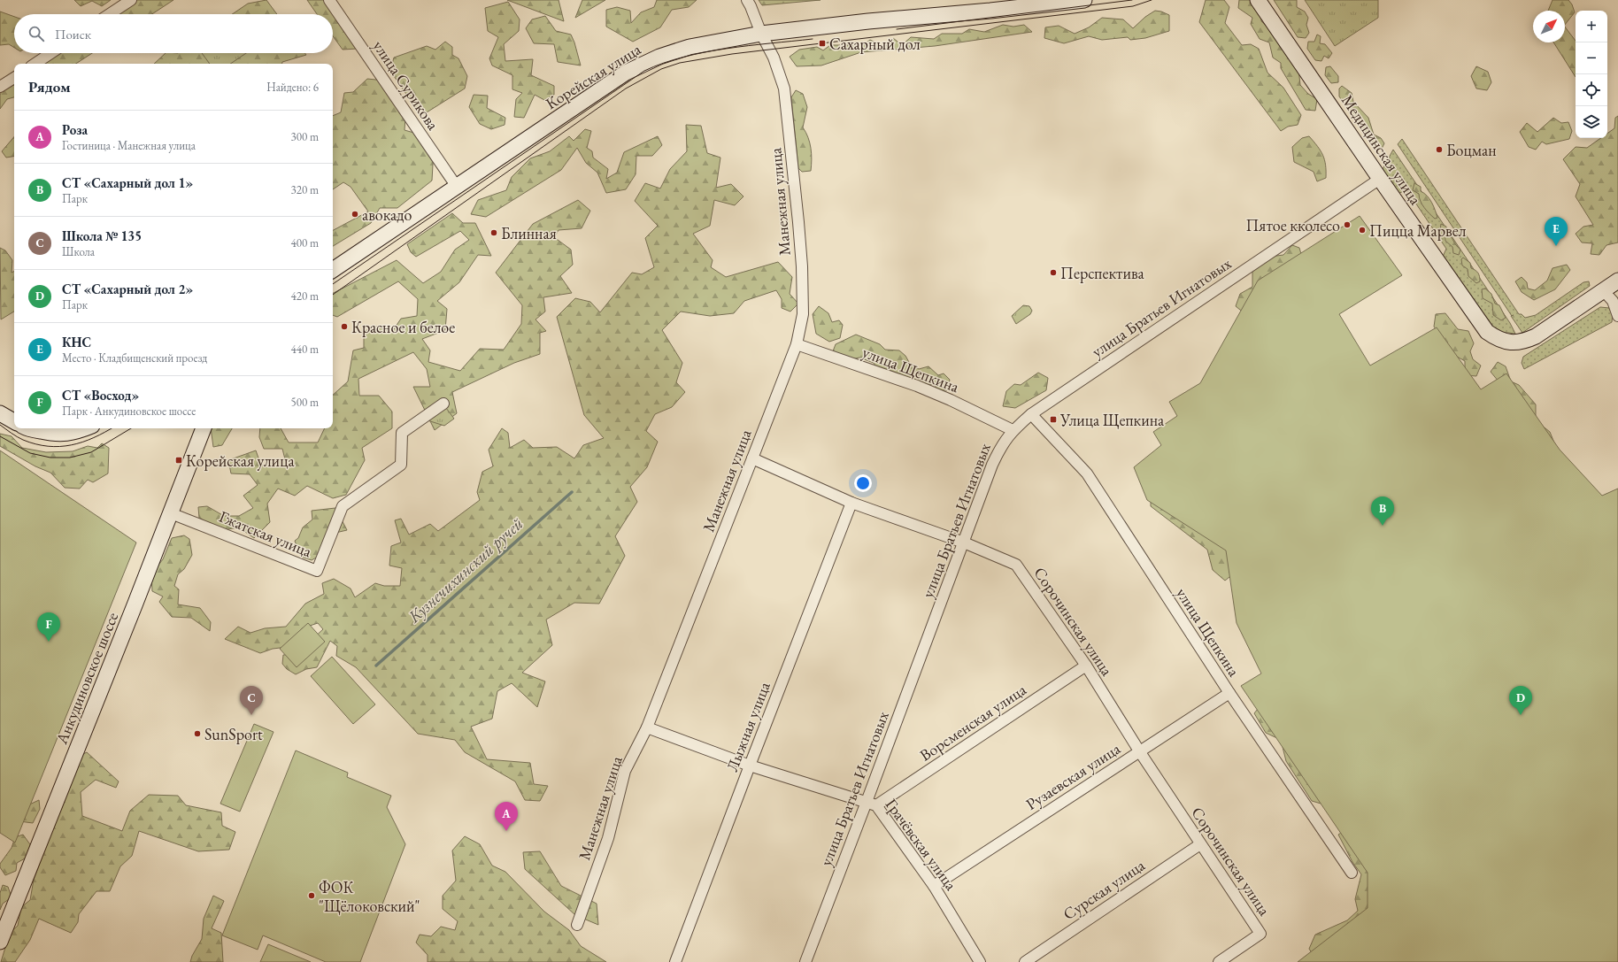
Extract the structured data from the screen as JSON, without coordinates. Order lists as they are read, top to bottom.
{
  "streets": {
    "street": [
      "Корейская улица",
      "улица Сурикова",
      "Медицинская улица",
      "Манежная улица",
      "улица Братьев Игнатовых",
      "улица Щепкина",
      "Гжатская улица",
      "Сорочинская улица",
      "Анкудиновское шоссе",
      "Ворсменская улица",
      "Лыжная улица",
      "Рузаевская улица",
      "Грачёвская улица",
      "Сурская улица"
    ]
  },
  "crossings": [
    ["Корейская улица", "улица Сурикова"],
    ["Корейская улица", "Манежная улица"],
    ["Медицинская улица", "улица Братьев Игнатовых"],
    ["Манежная улица", "улица Щепкина"],
    ["Манежная улица", "Сорочинская улица"],
    ["Манежная улица", "Грачёвская улица"],
    ["улица Братьев Игнатовых", "улица Щепкина"],
    ["улица Братьев Игнатовых", "Сорочинская улица"],
    ["улица Братьев Игнатовых", "Ворсменская улица"],
    ["улица Братьев Игнатовых", "Грачёвская улица"],
    ["улица Щепкина", "Рузаевская улица"],
    ["Гжатская улица", "Анкудиновское шоссе"],
    ["Сорочинская улица", "Ворсменская улица"],
    ["Сорочинская улица", "Лыжная улица"],
    ["Сорочинская улица", "Рузаевская улица"],
    ["Сорочинская улица", "Сурская улица"],
    ["Ворсменская улица", "Грачёвская улица"],
    ["Лыжная улица", "Грачёвская улица"],
    ["Рузаевская улица", "Грачёвская улица"]
  ],
  "water": ["Кузнечихинский ручей"],
  "places": {
    "transit": ["Сахарный дол", "Улица Щепкина", "Корейская улица"],
    "other": [
      "Боцман",
      "авокадо",
      "Пятое кколесо",
      "Пицца Марвел",
      "Блинная",
      "Перспектива",
      "Красное и белое",
      "SunSport",
      "ФОК \"Щёлоковский\""
    ]
  },
  "north": "top right",
  "page": {
    "map_buttons": ["+", "−"],
    "search": "Поиск",
    "heading": ["Рядом", "Найдено: 6"],
    "list": [
      {
        "mark": "A",
        "name": "Роза",
        "note": "Гостиница · Манежная улица",
        "value": "300 m"
      },
      {
        "mark": "B",
        "name": "СТ «Сахарный дол 1»",
        "note": "Парк",
        "value": "320 m"
      },
      {
        "mark": "C",
        "name": "Школа № 135",
        "note": "Школа",
        "value": "400 m"
      },
      {
        "mark": "D",
        "name": "СТ «Сахарный дол 2»",
        "note": "Парк",
        "value": "420 m"
      },
      {
        "mark": "E",
        "name": "КНС",
        "note": "Место · Кладбищенский проезд",
        "value": "440 m"
      },
      {
        "mark": "F",
        "name": "СТ «Восход»",
        "note": "Парк · Анкудиновское шоссе",
        "value": "500 m"
      }
    ],
    "pins": [
      "E",
      "B",
      "F",
      "C",
      "D",
      "A"
    ]
  }
}
